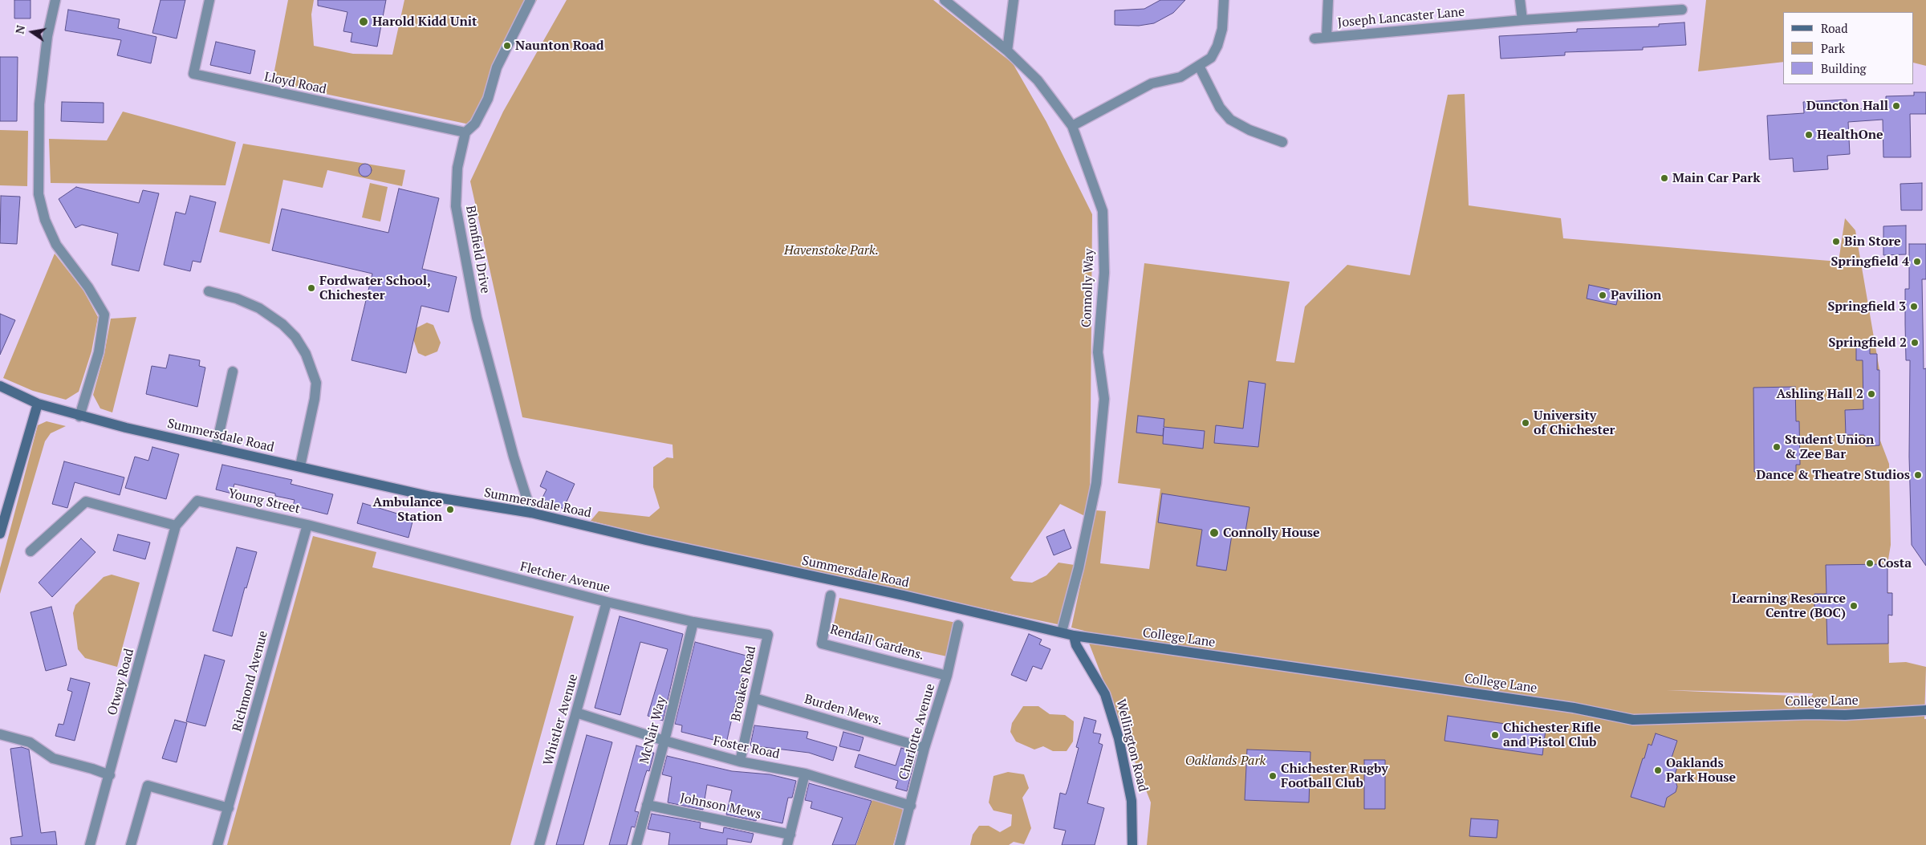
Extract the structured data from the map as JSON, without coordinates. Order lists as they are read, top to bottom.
{
  "streets": {
    "street": [
      "Joseph Lancaster Lane",
      "Lloyd Road",
      "Blomfield Drive",
      "Connolly Way",
      "Summersdale Road",
      "Young Street",
      "Fletcher Avenue",
      "College Lane",
      "Rendall Gardens.",
      "Richmond Avenue",
      "Otway Road",
      "Broakes Road",
      "Burden Mews.",
      "Whistler Avenue",
      "McNair Way",
      "Charlotte Avenue",
      "Wellington Road",
      "Foster Road",
      "Johnson Mews"
    ]
  },
  "crossings": [
    ["Lloyd Road", "Blomfield Drive"],
    ["Blomfield Drive", "Summersdale Road"],
    ["Connolly Way", "Summersdale Road"],
    ["Summersdale Road", "College Lane"],
    ["Summersdale Road", "Wellington Road"],
    ["Young Street", "Fletcher Avenue"],
    ["Young Street", "Richmond Avenue"],
    ["Young Street", "Otway Road"],
    ["Fletcher Avenue", "Broakes Road"],
    ["Fletcher Avenue", "Whistler Avenue"],
    ["Fletcher Avenue", "McNair Way"],
    ["College Lane", "Wellington Road"],
    ["Rendall Gardens.", "Charlotte Avenue"],
    ["Broakes Road", "Burden Mews."],
    ["Broakes Road", "Foster Road"],
    ["Burden Mews.", "Charlotte Avenue"],
    ["Whistler Avenue", "Foster Road"],
    ["McNair Way", "Foster Road"],
    ["McNair Way", "Johnson Mews"],
    ["Charlotte Avenue", "Foster Road"]
  ],
  "parks": ["Havenstoke Park.", "Oaklands Park"],
  "places": [
    "Harold Kidd Unit",
    "Naunton Road",
    "Duncton Hall",
    "HealthOne",
    "Main Car Park",
    "Bin Store",
    "Springfield 4",
    "Fordwater School, Chichester",
    "Pavilion",
    "Springfield 3",
    "Springfield 2",
    "Ashling Hall 2",
    "University of Chichester",
    "Student Union & Zee Bar",
    "Dance & Theatre Studios",
    "Ambulance Station",
    "Connolly House",
    "Costa",
    "Learning Resource Centre (BOC)",
    "Chichester Rifle and Pistol Club",
    "Oaklands Park House",
    "Chichester Rugby Football Club"
  ],
  "legend": ["Road", "Park", "Building"],
  "north": "left"
}
